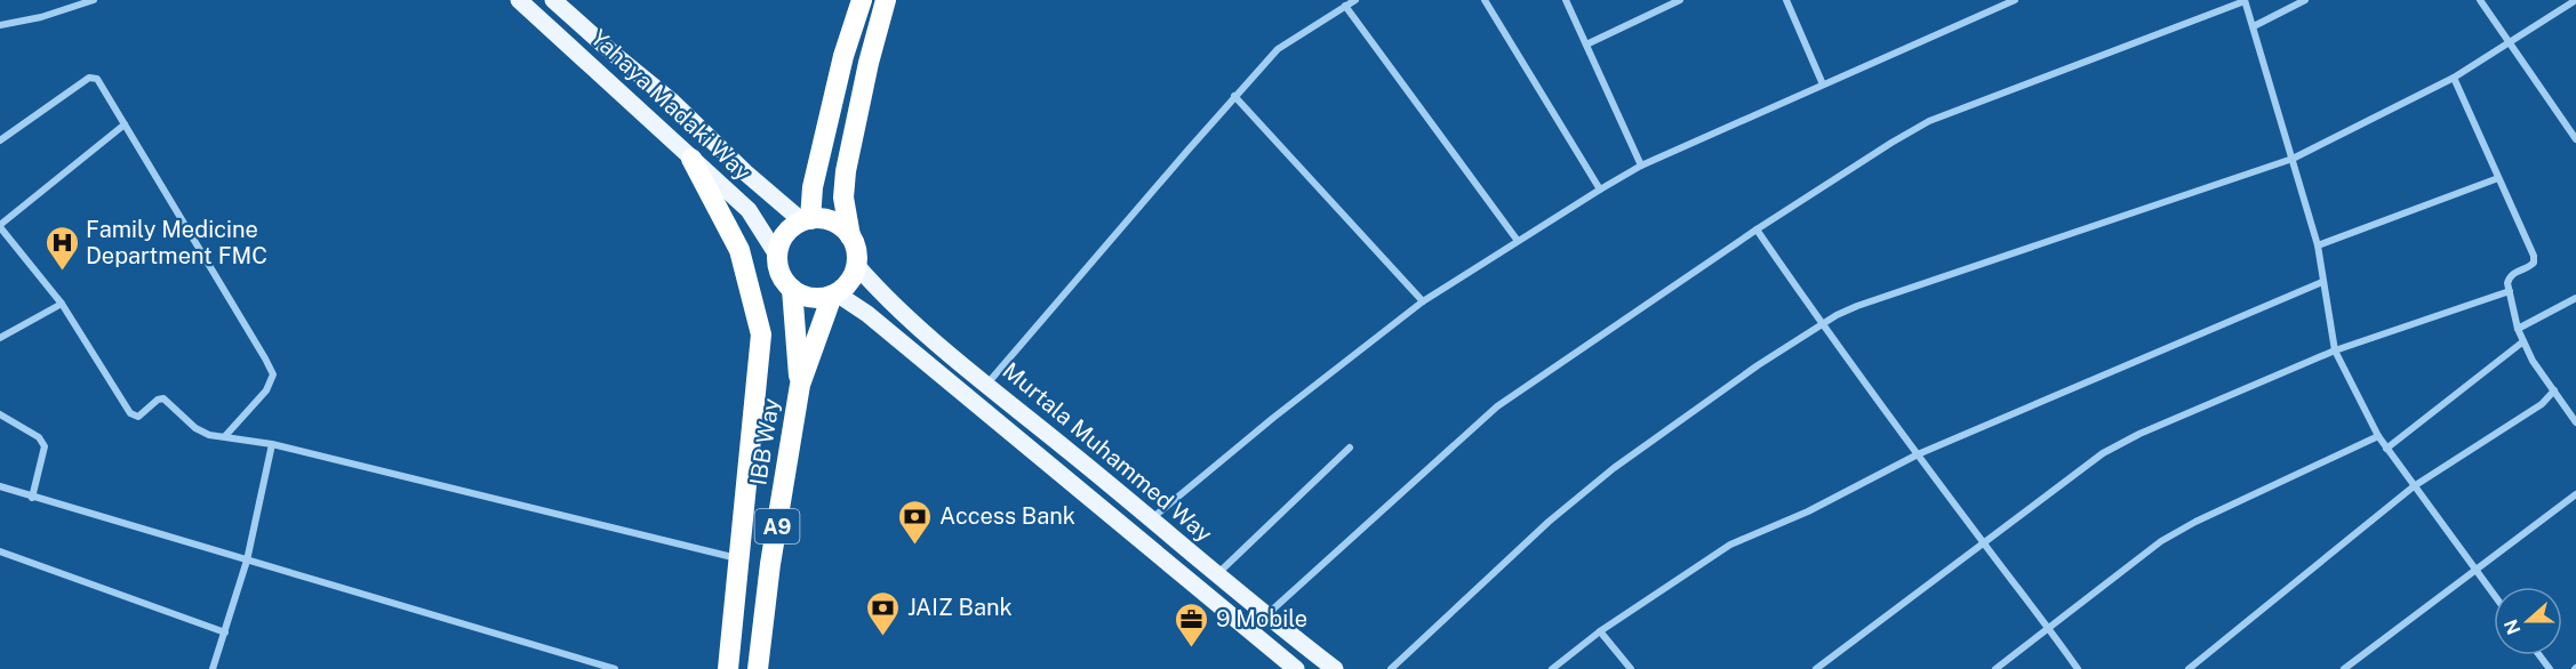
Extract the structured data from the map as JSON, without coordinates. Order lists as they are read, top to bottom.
{
  "streets": {
    "highway": ["IBB Way", "A9"],
    "main road": ["Yahaya Madaki Way", "Murtala Muhammed Way"]
  },
  "crossings": [
    ["Yahaya Madaki Way", "IBB Way"],
    ["Yahaya Madaki Way", "Murtala Muhammed Way"],
    ["Yahaya Madaki Way", "A9"],
    ["IBB Way", "Murtala Muhammed Way"],
    ["IBB Way", "A9"],
    ["Murtala Muhammed Way", "A9"]
  ],
  "places": {
    "hospital": ["Family Medicine Department FMC"],
    "bank": ["Access Bank", "JAIZ Bank"],
    "office": ["9 Mobile"]
  },
  "north": "left"
}
